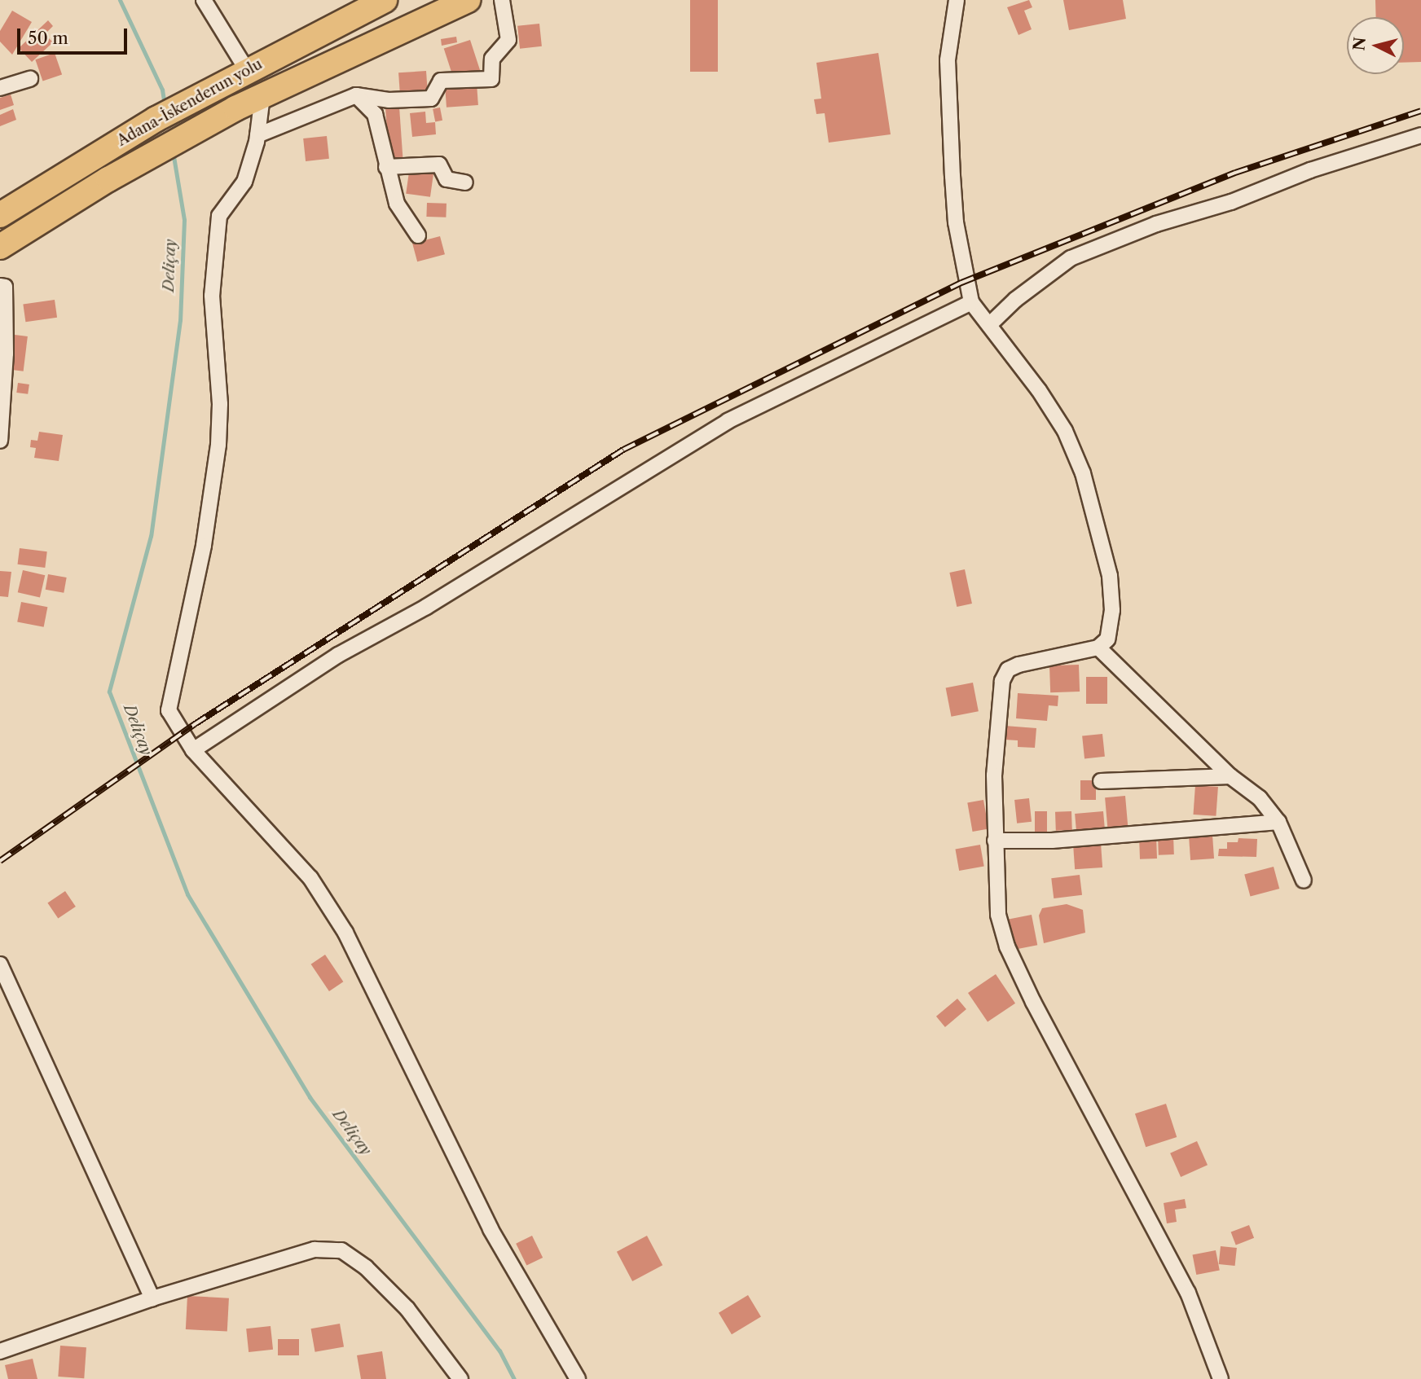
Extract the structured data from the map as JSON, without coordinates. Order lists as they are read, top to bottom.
{
  "streets": {
    "highway": ["Adana-İskenderun yolu"]
  },
  "water": ["Deliçay"],
  "scale_bar": "50 m",
  "north": "left"
}
